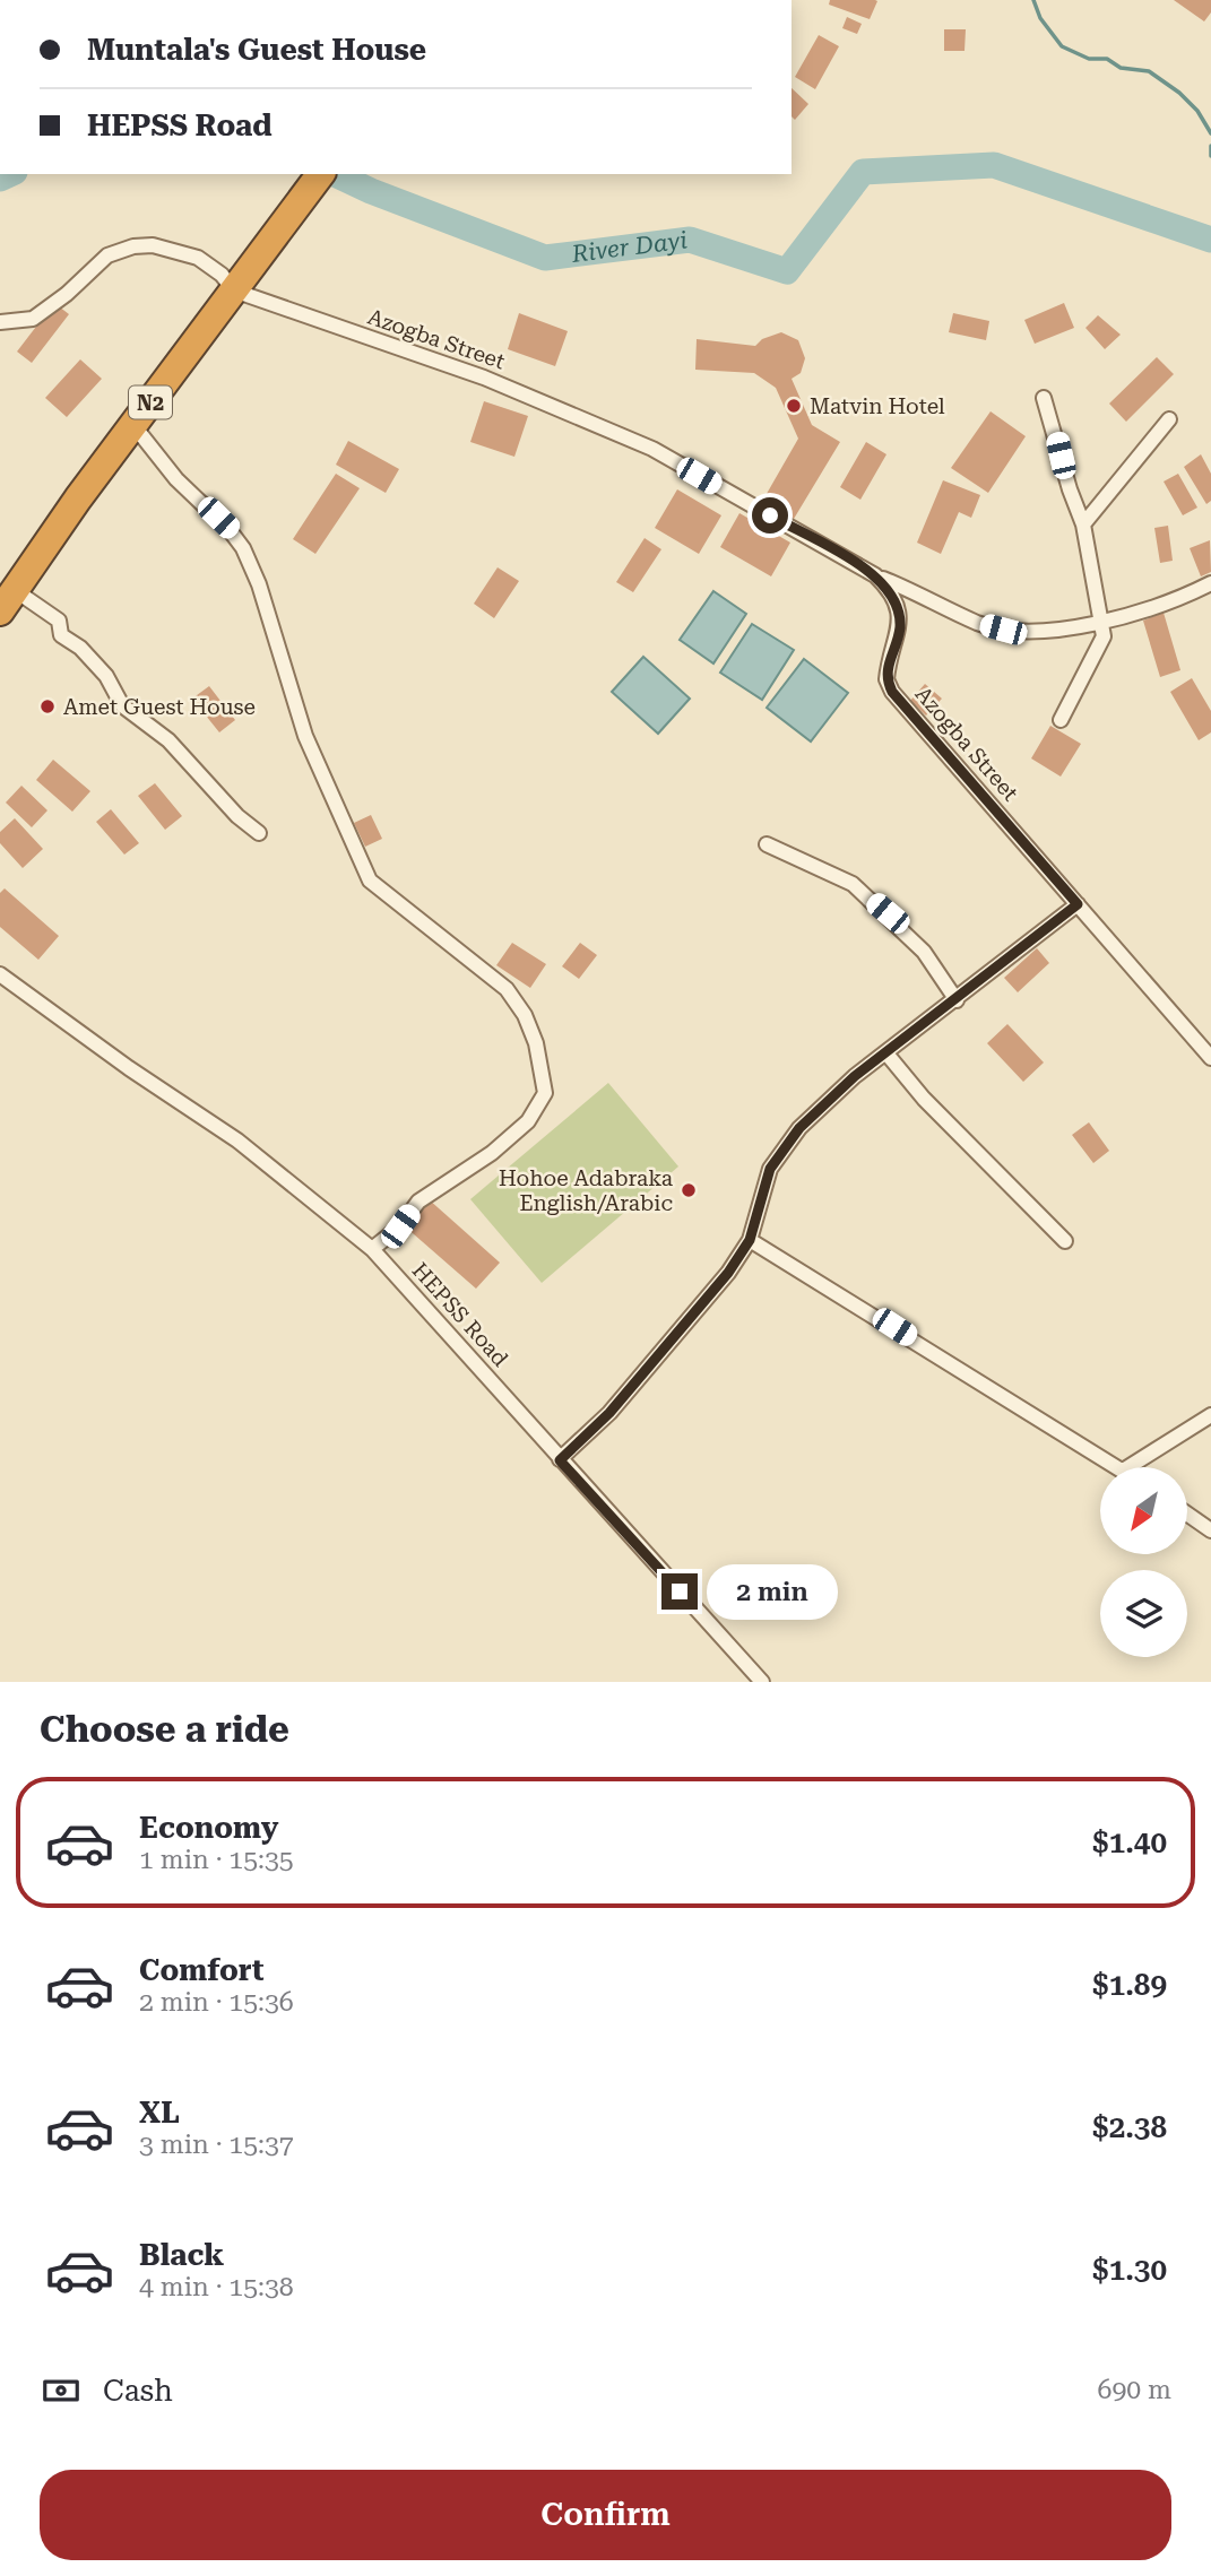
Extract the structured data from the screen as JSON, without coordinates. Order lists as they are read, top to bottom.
{
  "streets": {
    "highway": ["N2"],
    "street": ["Azogba Street", "HEPSS Road"]
  },
  "crossings": [
    ["Azogba Street", "N2"]
  ],
  "water": ["River Dayi"],
  "places": ["Matvin Hotel", "Amet Guest House", "Hohoe Adabraka English/Arabic"],
  "north": "bottom left",
  "page": {
    "banner": ["Muntala's Guest House", "HEPSS Road"],
    "bubble": "2 min",
    "heading": "Choose a ride",
    "list": [
      {
        "name": "Economy",
        "note": "1 min · 15:35",
        "value": "$1.40"
      },
      {
        "name": "Comfort",
        "note": "2 min · 15:36",
        "value": "$1.89"
      },
      {
        "name": "XL",
        "note": "3 min · 15:37",
        "value": "$2.38"
      },
      {
        "name": "Black",
        "note": "4 min · 15:38",
        "value": "$1.30"
      }
    ],
    "pay": ["Cash", "690 m"],
    "buttons": "Confirm"
  }
}
